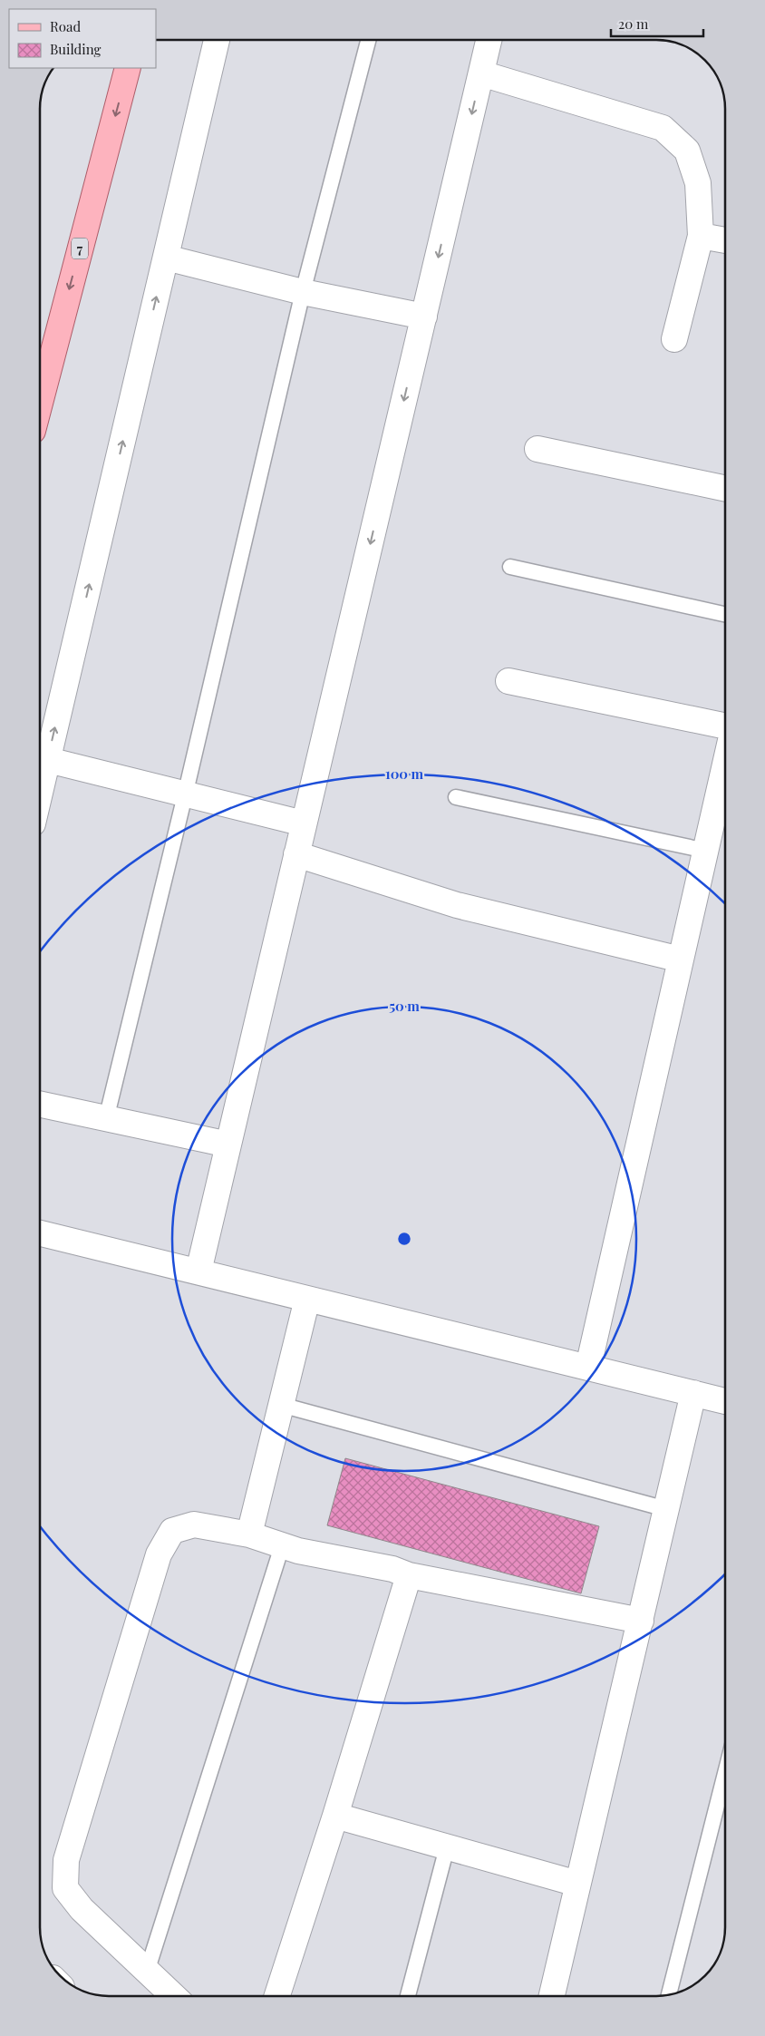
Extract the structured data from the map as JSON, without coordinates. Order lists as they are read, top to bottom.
{
  "streets": {
    "main road": ["7"]
  },
  "legend": ["Road", "Building"],
  "scale_bar": "20 m",
  "rings": ["100 m", "50 m"]
}
